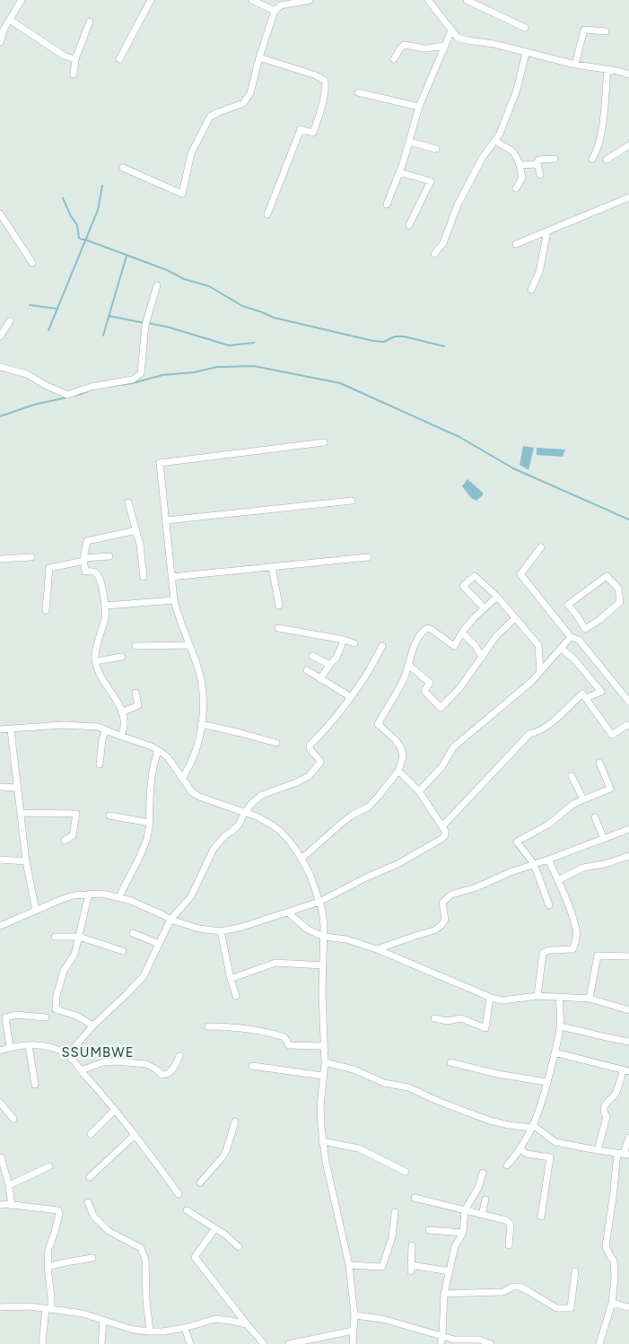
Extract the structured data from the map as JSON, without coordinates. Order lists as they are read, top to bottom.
{
  "districts": ["SSUMBWE"]
}
